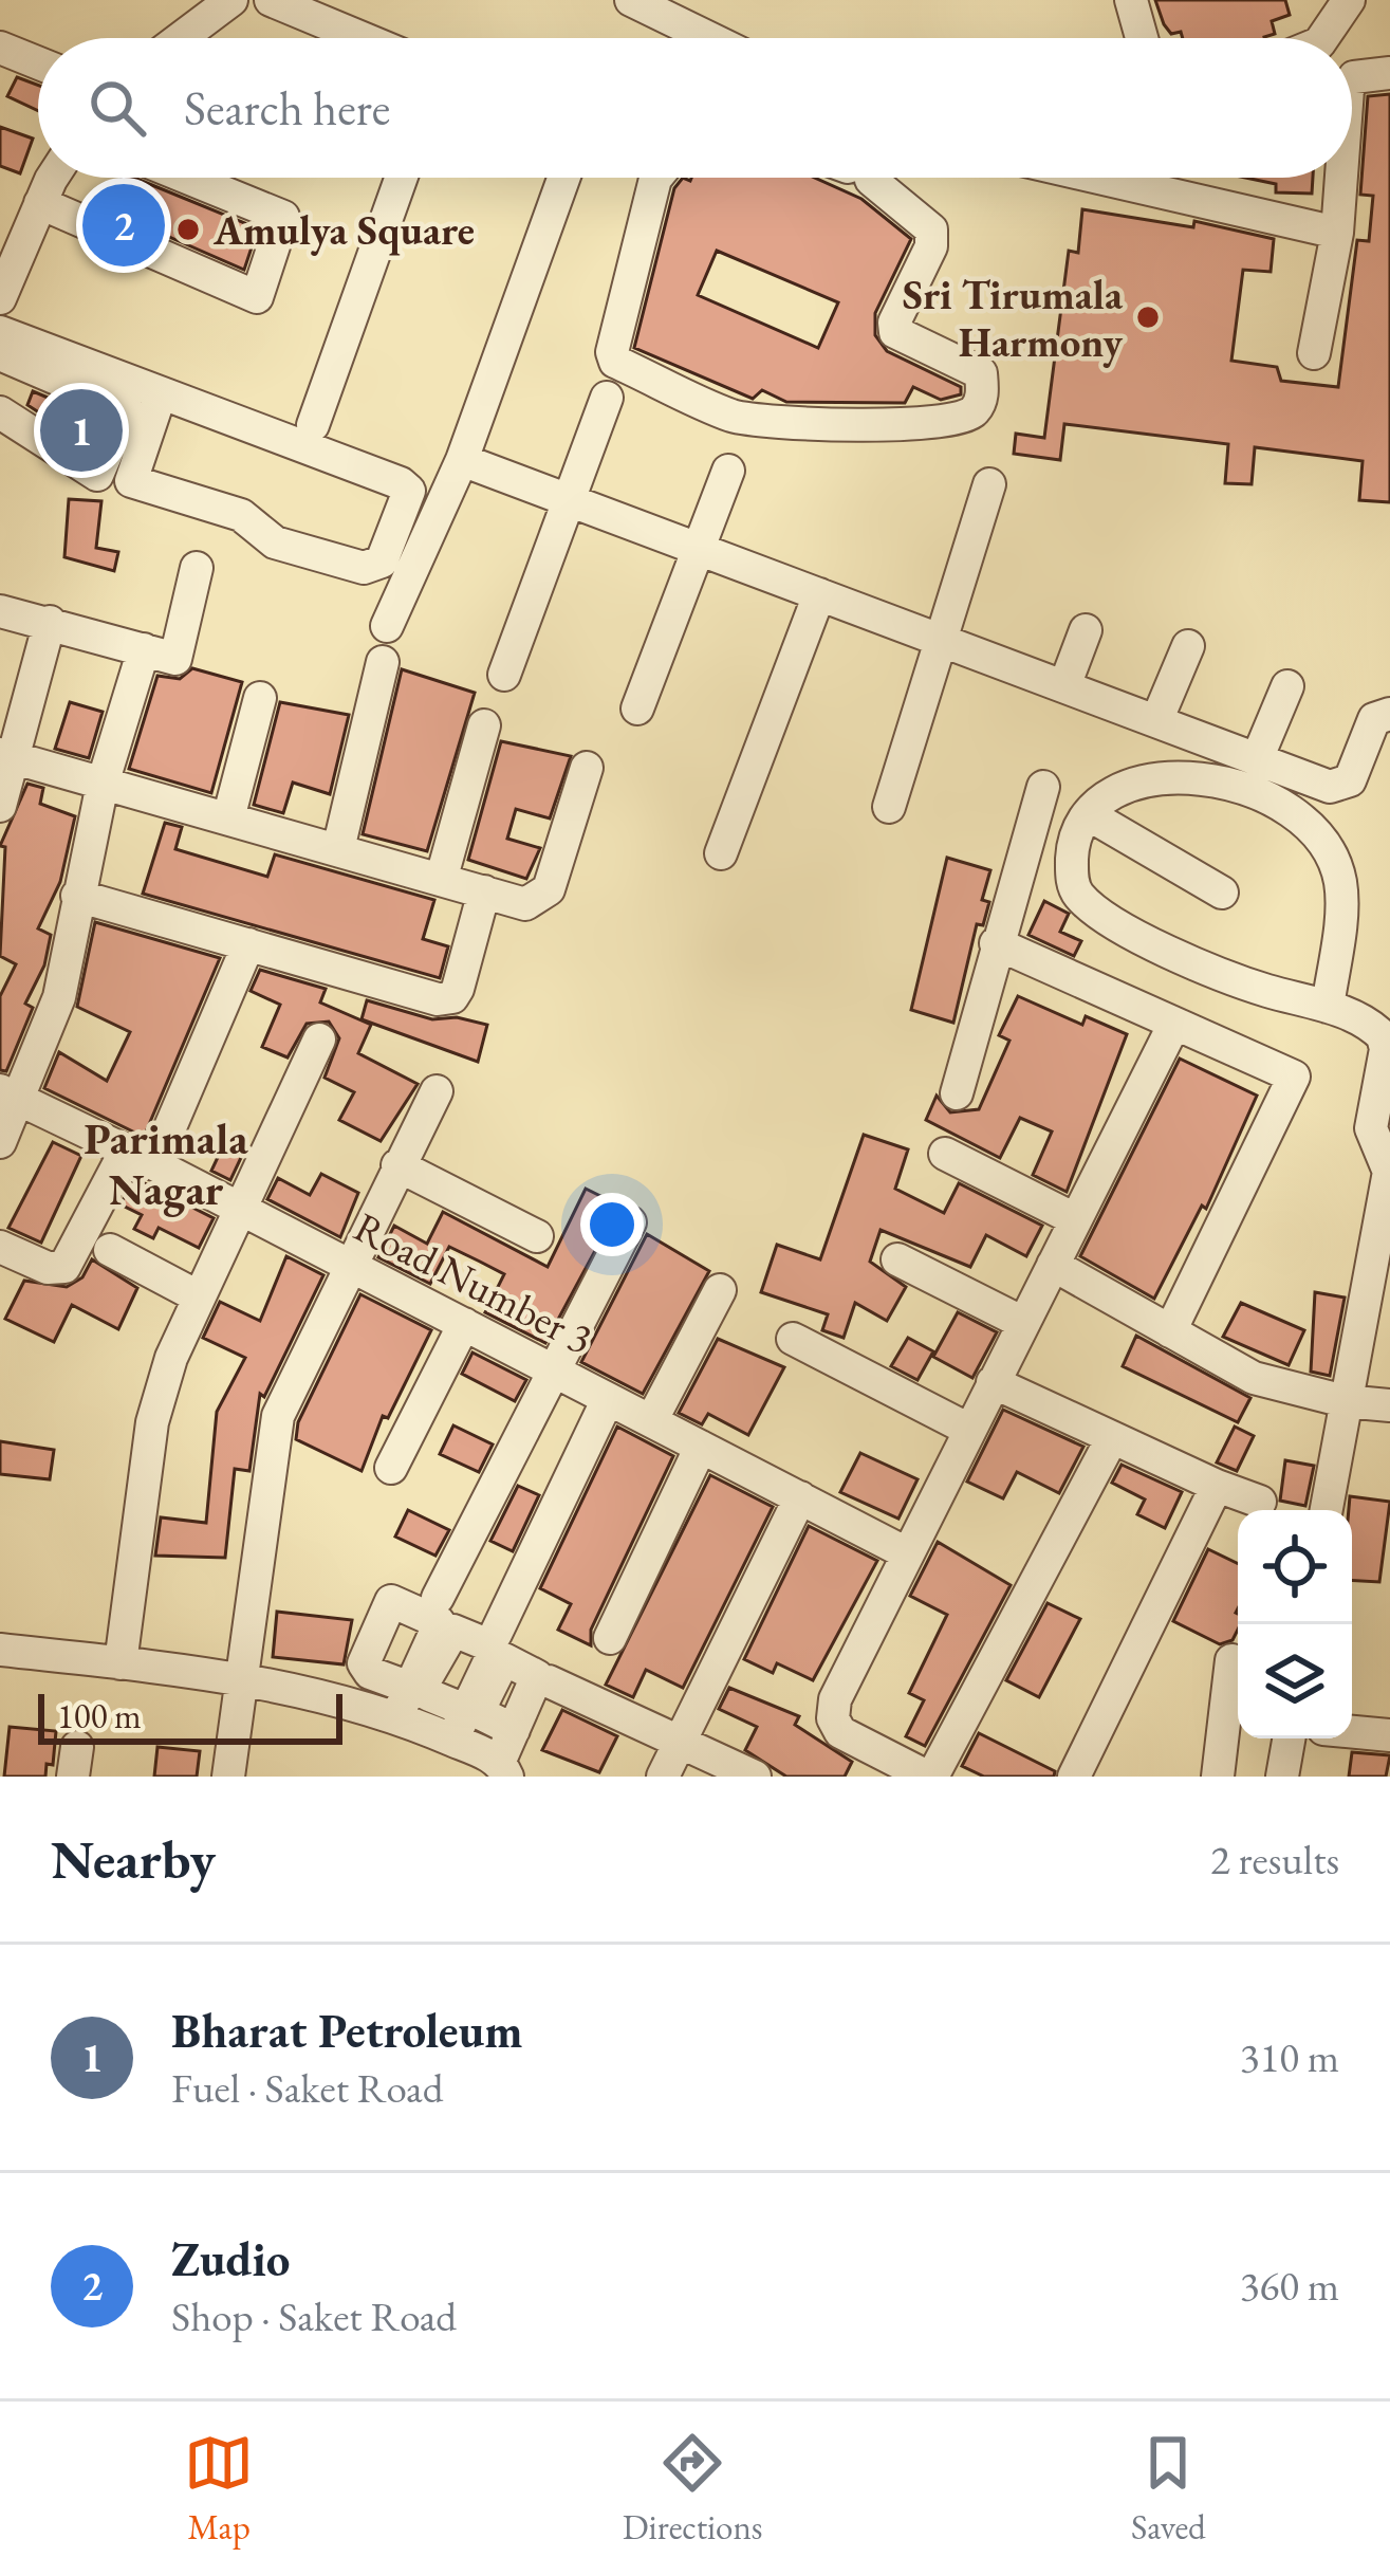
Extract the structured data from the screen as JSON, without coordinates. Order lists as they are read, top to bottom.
{
  "streets": {
    "street": ["Road Number 3"]
  },
  "districts": ["Parimala Nagar"],
  "places": ["Amulya Square", "Sri Tirumala Harmony"],
  "scale_bar": "100 m",
  "page": {
    "search": "Search here",
    "pins": ["2", "1"],
    "scale": "100 m",
    "heading": ["Nearby", "2 results"],
    "list": [
      {
        "mark": "1",
        "name": "Bharat Petroleum",
        "note": "Fuel · Saket Road",
        "value": "310 m"
      },
      {
        "mark": "2",
        "name": "Zudio",
        "note": "Shop · Saket Road",
        "value": "360 m"
      }
    ],
    "nav": ["Map", "Directions", "Saved"]
  }
}
